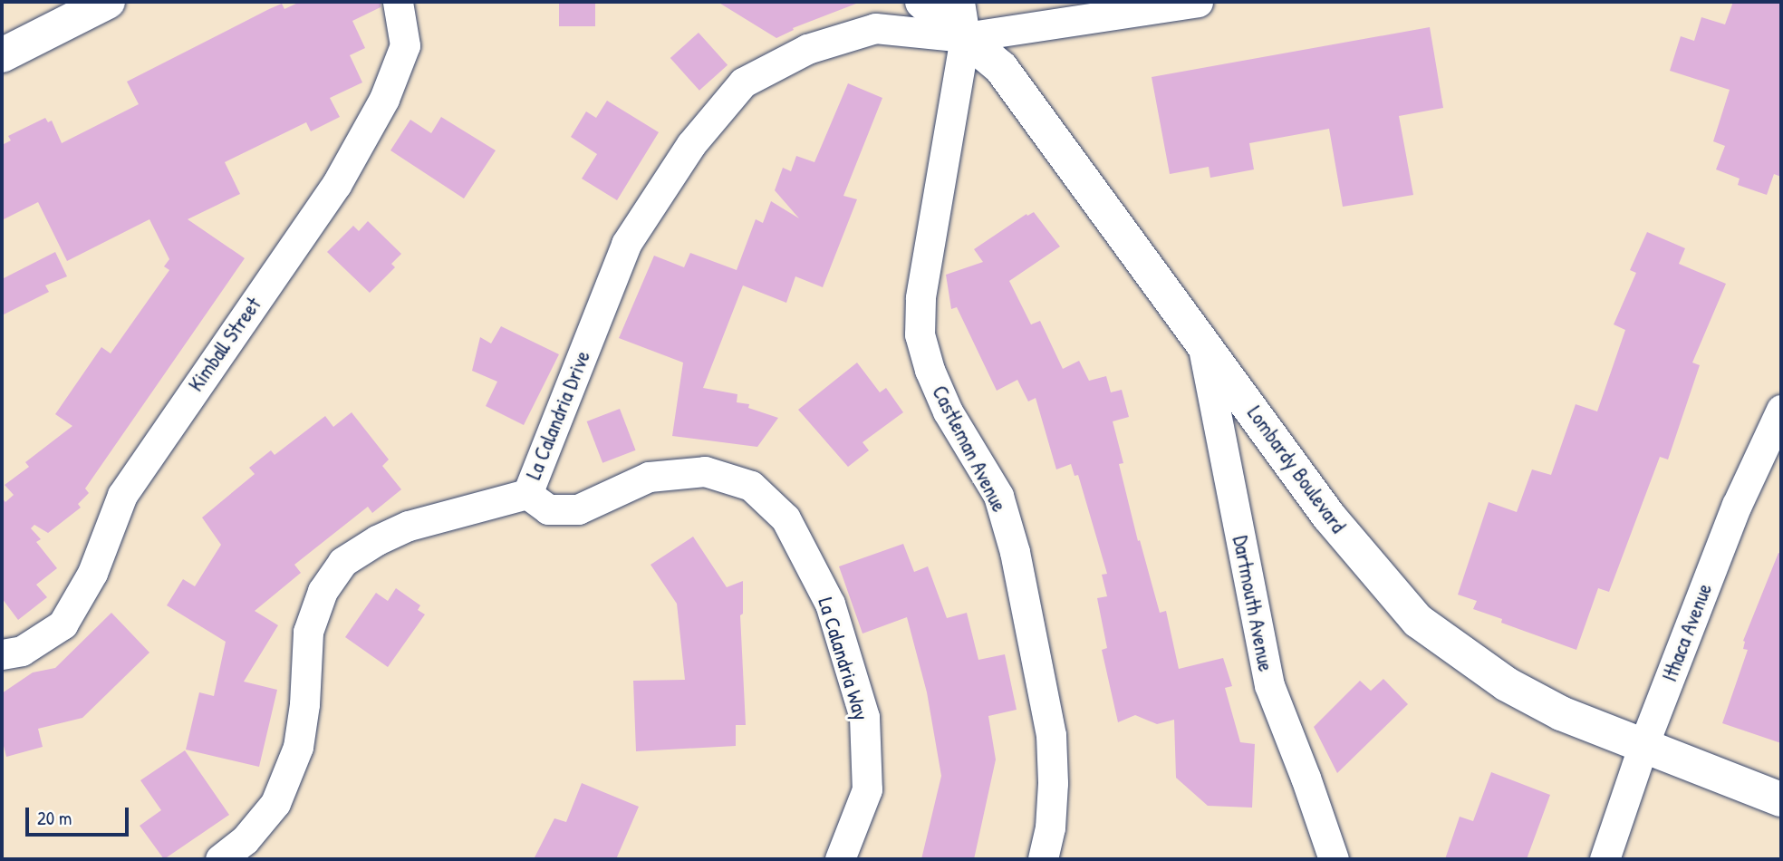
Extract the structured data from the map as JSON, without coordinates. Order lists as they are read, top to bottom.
{
  "streets": {
    "street": [
      "Kimball Street",
      "La Calandria Drive",
      "Castleman Avenue",
      "Lombardy Boulevard",
      "Dartmouth Avenue",
      "Ithaca Avenue",
      "La Calandria Way"
    ]
  },
  "crossings": [
    ["La Calandria Drive", "Castleman Avenue"],
    ["La Calandria Drive", "Lombardy Boulevard"],
    ["La Calandria Drive", "La Calandria Way"],
    ["Castleman Avenue", "Lombardy Boulevard"],
    ["Lombardy Boulevard", "Dartmouth Avenue"],
    ["Lombardy Boulevard", "Ithaca Avenue"]
  ],
  "scale_bar": "20 m"
}
